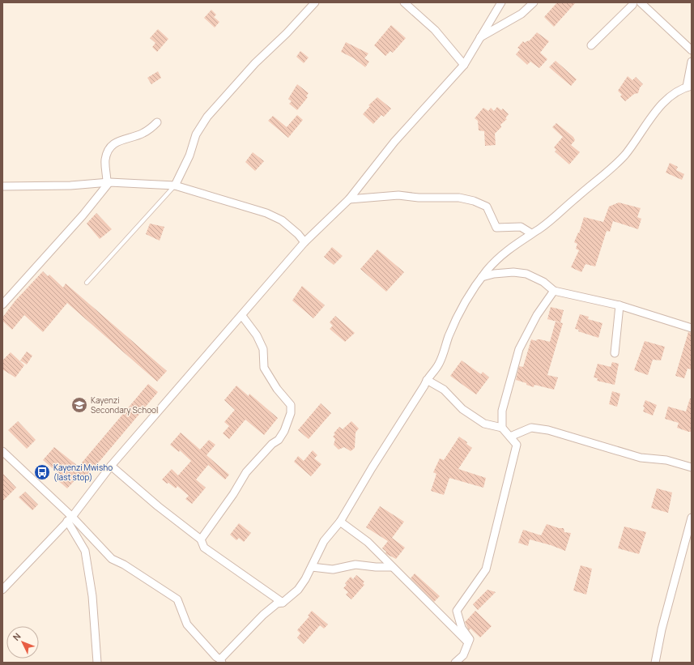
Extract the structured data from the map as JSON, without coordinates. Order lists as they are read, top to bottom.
{
  "places": {
    "school or university": ["Kayenzi Secondary School"],
    "bus stop": ["Kayenzi Mwisho (last stop)"]
  },
  "north": "top left"
}
